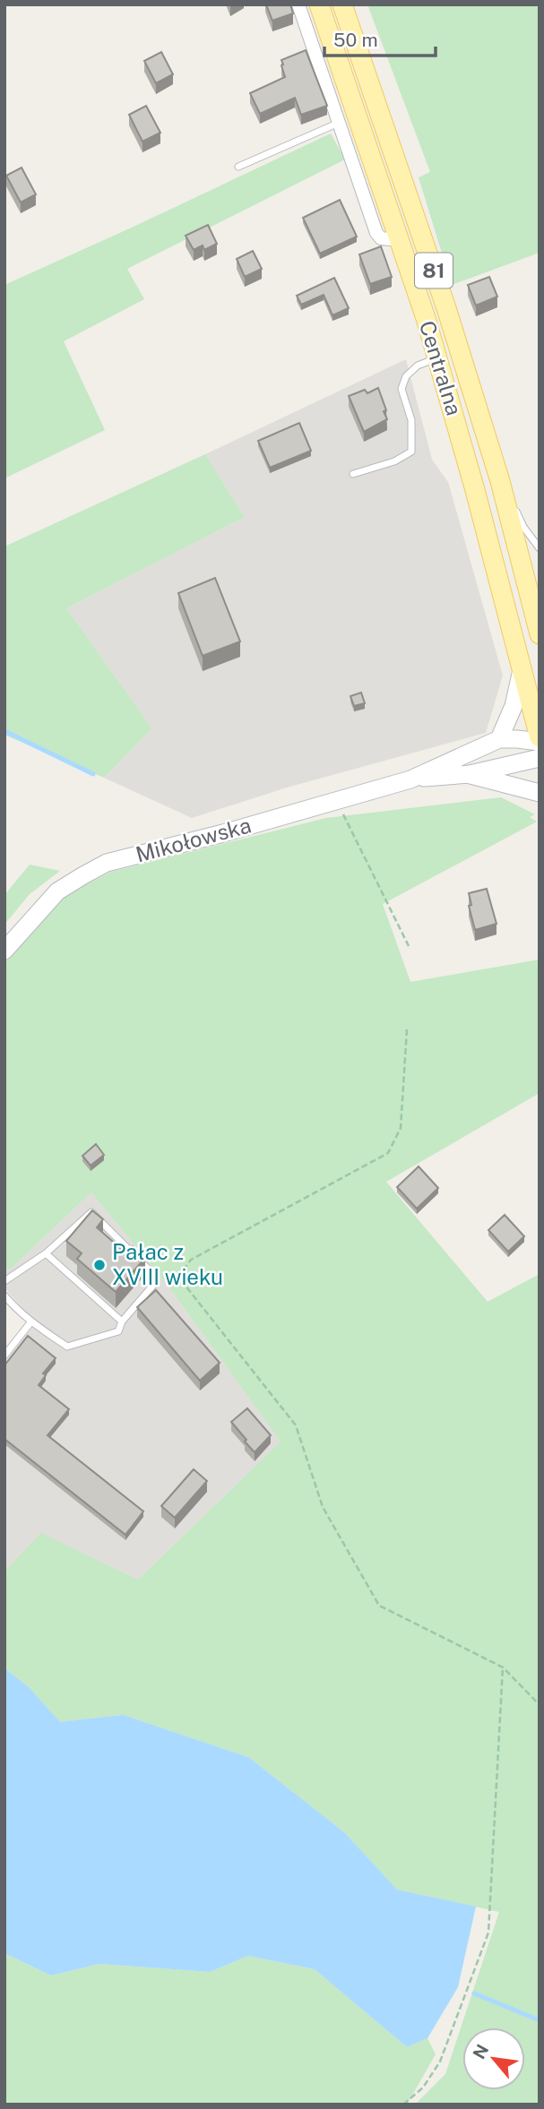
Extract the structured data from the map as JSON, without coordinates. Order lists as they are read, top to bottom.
{
  "streets": {
    "main road": ["81", "Centralna", "Mikołowska"]
  },
  "crossings": [
    ["Centralna", "Mikołowska"]
  ],
  "places": ["Pałac z XVIII wieku"],
  "scale_bar": "50 m",
  "north": "top left"
}
